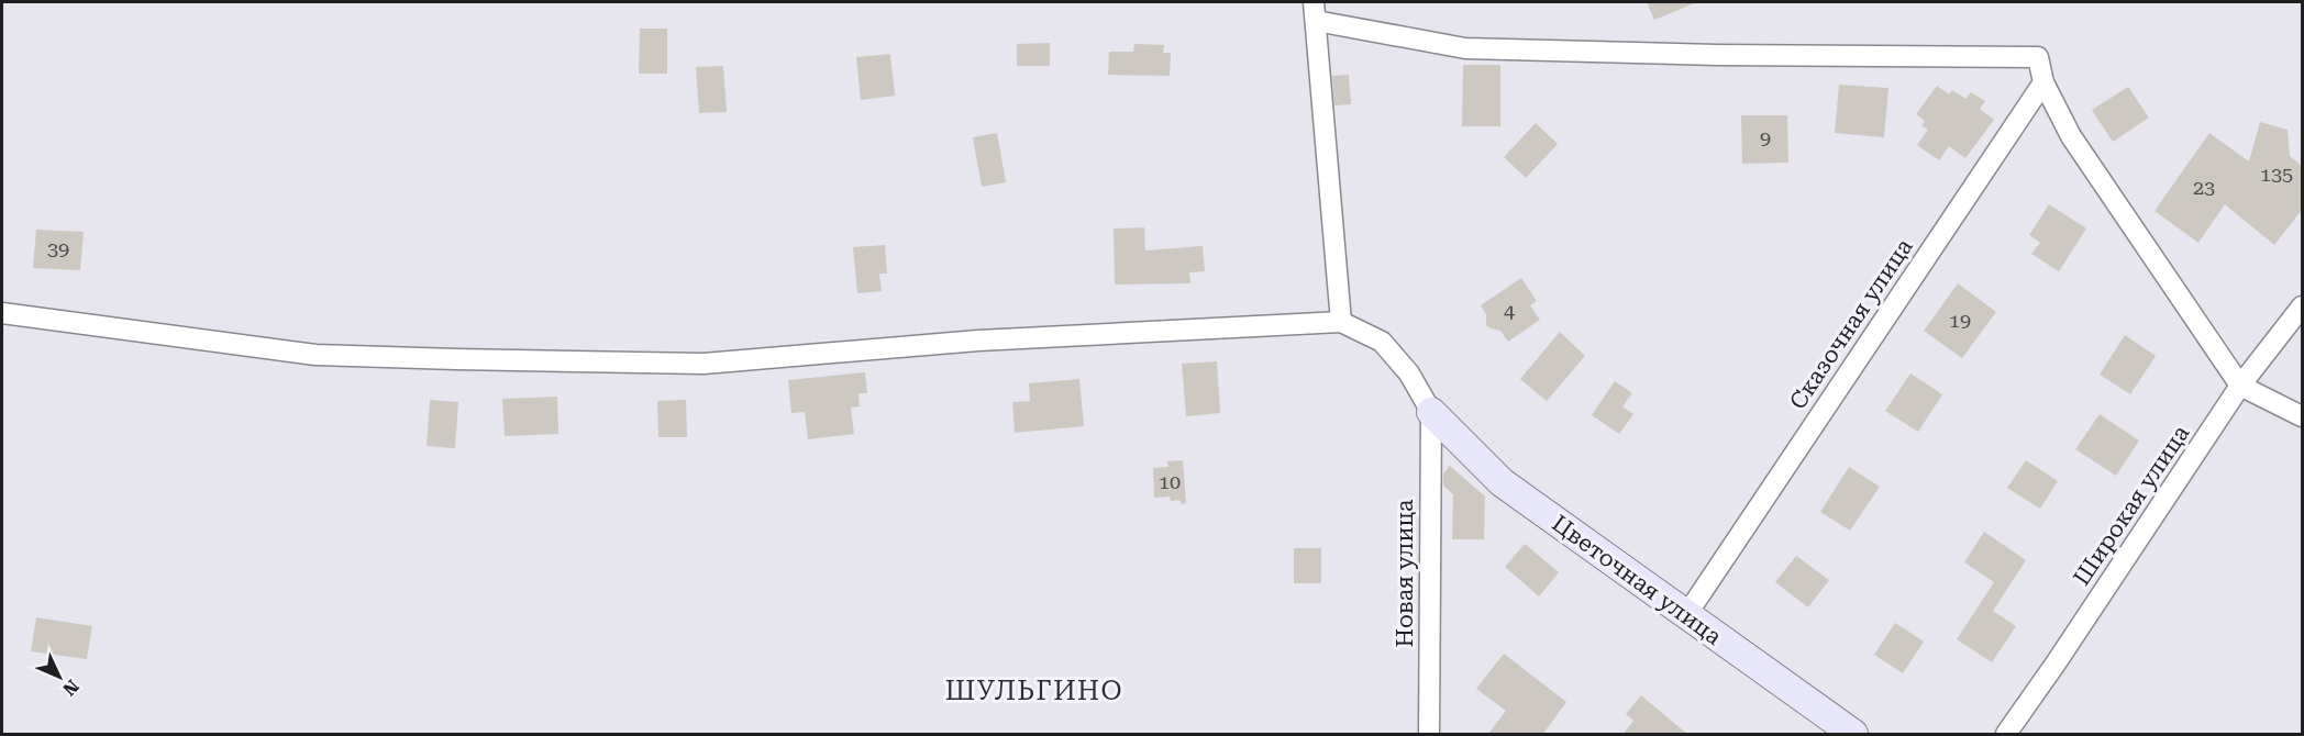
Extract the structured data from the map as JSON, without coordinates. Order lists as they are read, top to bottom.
{
  "streets": {
    "street": [
      "Сказочная улица",
      "Широкая улица",
      "Новая улица",
      "Цветочная улица"
    ]
  },
  "crossings": [
    ["Сказочная улица", "Цветочная улица"],
    ["Новая улица", "Цветочная улица"]
  ],
  "districts": ["ШУЛЬГИНО"],
  "house_numbers": [
    "9",
    "135",
    "23",
    "39",
    "4",
    "19",
    "10"
  ],
  "north": "bottom right"
}
